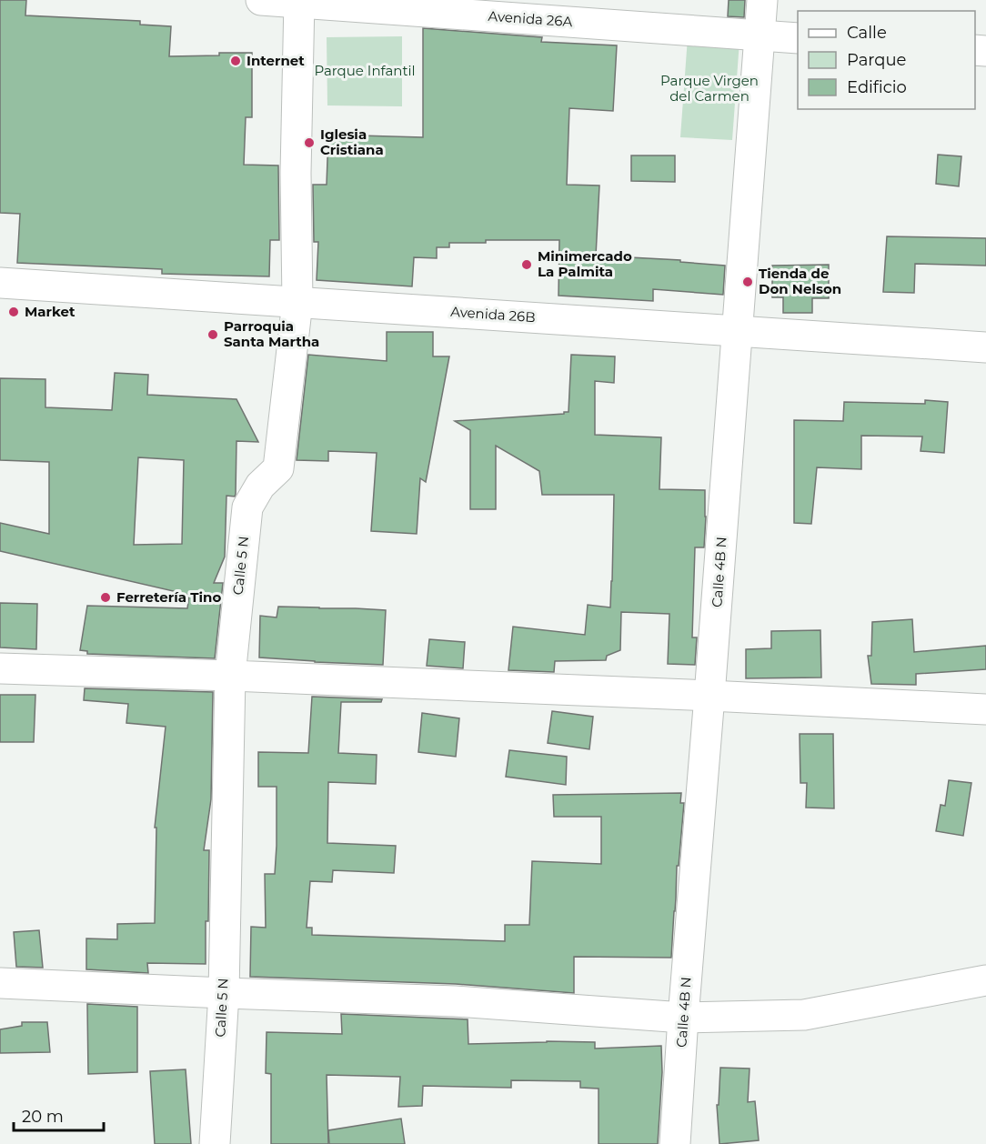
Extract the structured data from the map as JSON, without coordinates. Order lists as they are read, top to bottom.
{
  "streets": {
    "street": [
      "Avenida 26A",
      "Avenida 26B",
      "Calle 5 N",
      "Calle 4B N"
    ]
  },
  "crossings": [
    ["Avenida 26A", "Calle 5 N"],
    ["Avenida 26A", "Calle 4B N"],
    ["Avenida 26B", "Calle 5 N"],
    ["Avenida 26B", "Calle 4B N"]
  ],
  "parks": ["Parque Infantil", "Parque Virgen del Carmen"],
  "places": [
    "Internet",
    "Iglesia Cristiana",
    "Minimercado La Palmita",
    "Tienda de Don Nelson",
    "Market",
    "Parroquia Santa Martha",
    "Ferretería Tino"
  ],
  "legend": ["Calle", "Parque", "Edificio"],
  "scale_bar": "20 m"
}
